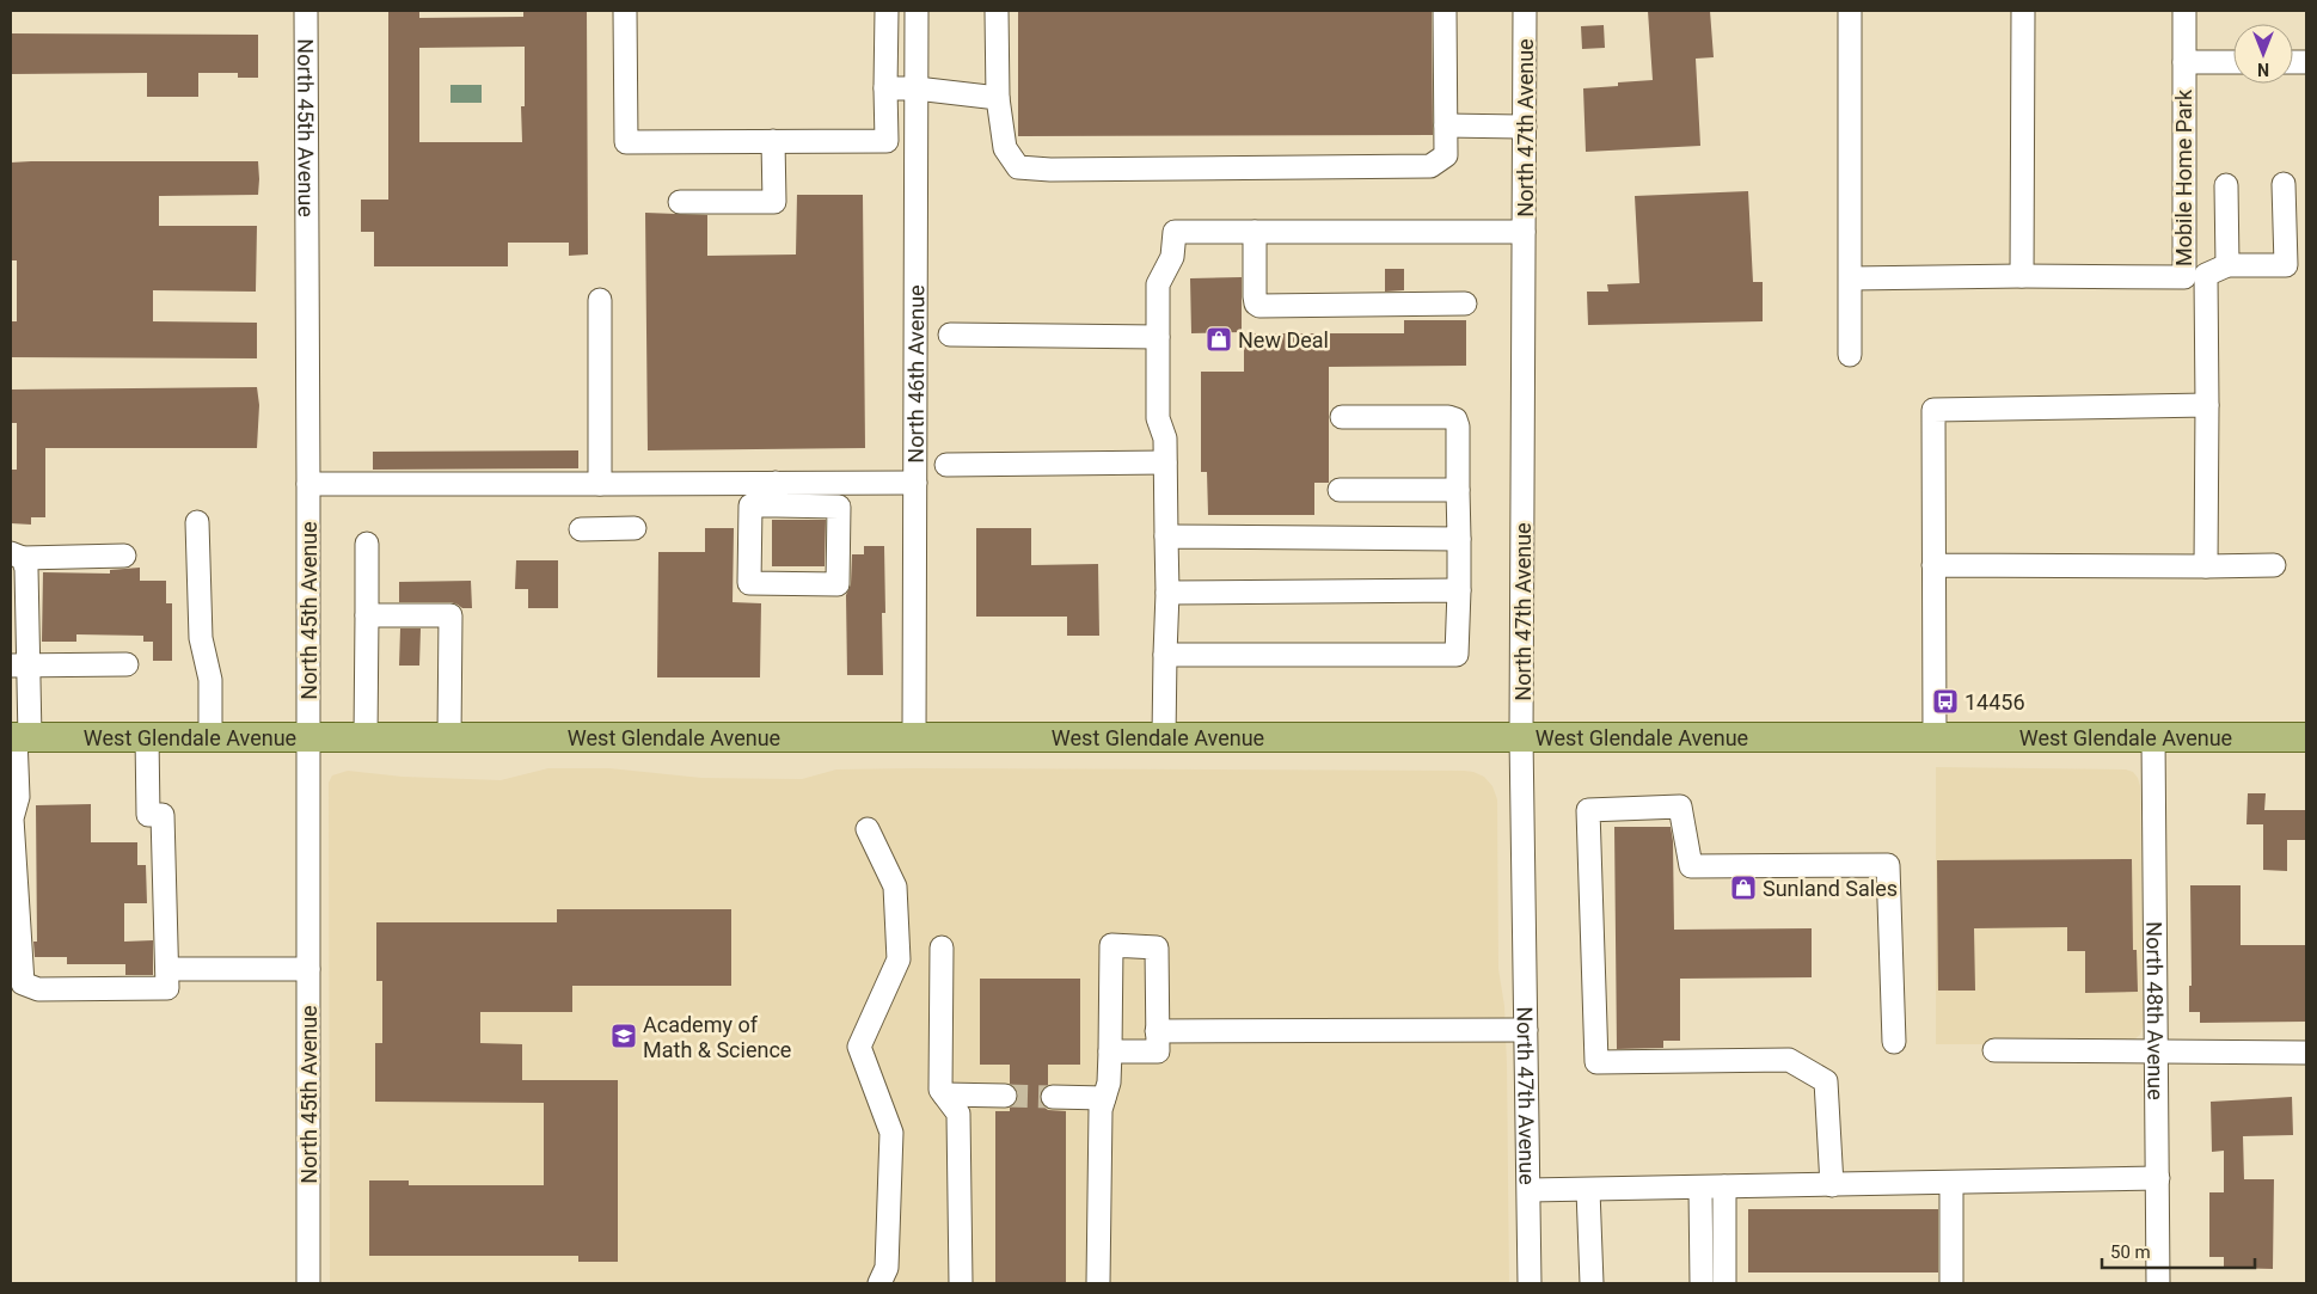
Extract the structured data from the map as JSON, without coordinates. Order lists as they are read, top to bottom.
{
  "streets": {
    "main road": ["West Glendale Avenue"],
    "street": [
      "North 45th Avenue",
      "North 47th Avenue",
      "Mobile Home Park",
      "North 46th Avenue",
      "North 48th Avenue"
    ]
  },
  "crossings": [
    ["North 45th Avenue", "West Glendale Avenue"],
    ["North 47th Avenue", "West Glendale Avenue"],
    ["North 46th Avenue", "West Glendale Avenue"],
    ["West Glendale Avenue", "North 48th Avenue"]
  ],
  "places": {
    "shop": ["New Deal", "Sunland Sales"],
    "bus stop": ["14456"],
    "school or university": ["Academy of Math & Science"]
  },
  "scale_bar": "50 m",
  "north": "bottom"
}
